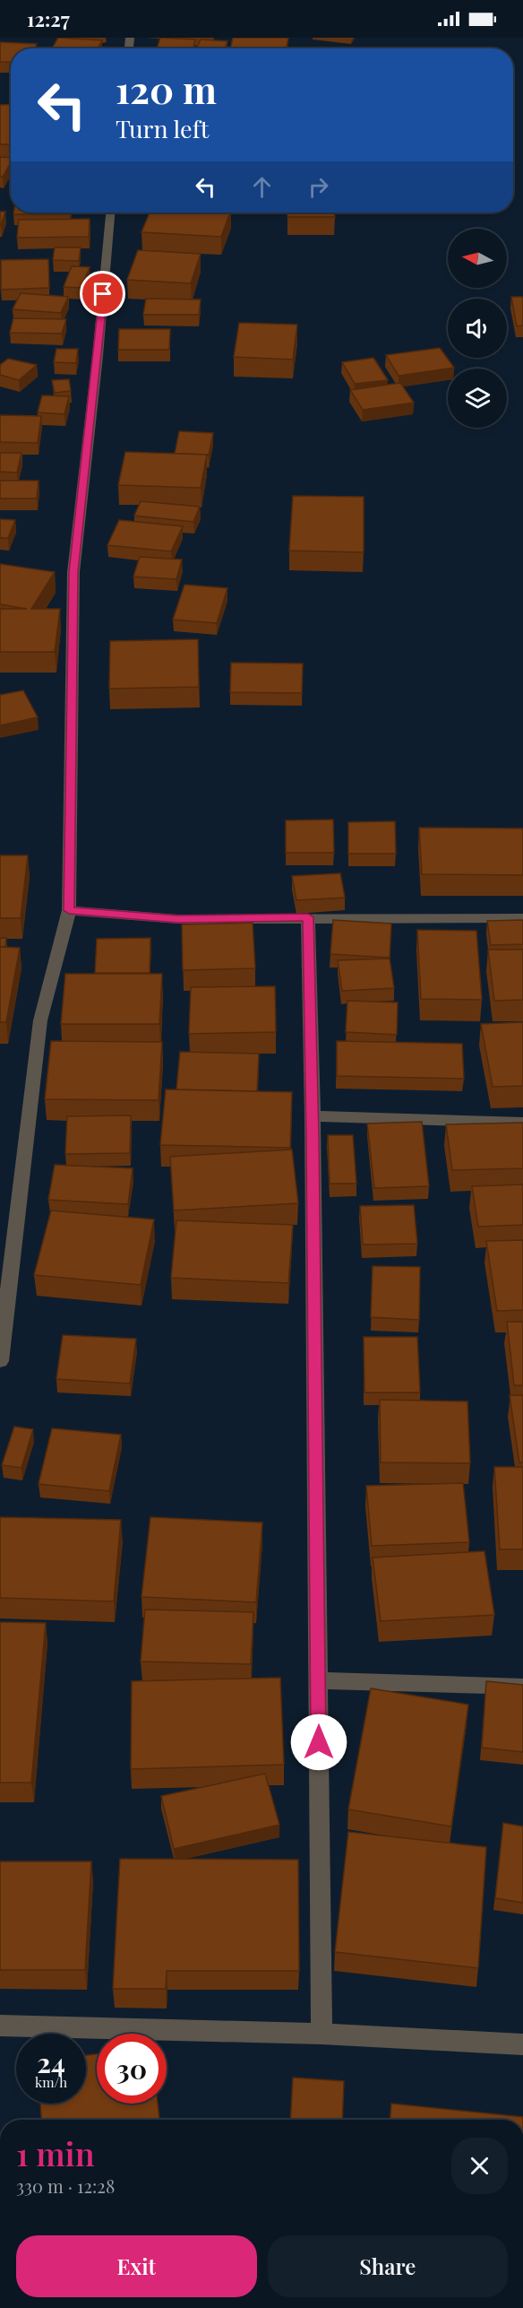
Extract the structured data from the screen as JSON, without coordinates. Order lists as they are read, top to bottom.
{
  "north": "left",
  "page": {
    "status": "12:27",
    "turn": ["120 m", "Turn left"],
    "speed": "24 km/h",
    "limit": "30",
    "heading": ["1 min", "330 m · 12:28"],
    "buttons": ["Exit", "Share"]
  }
}
